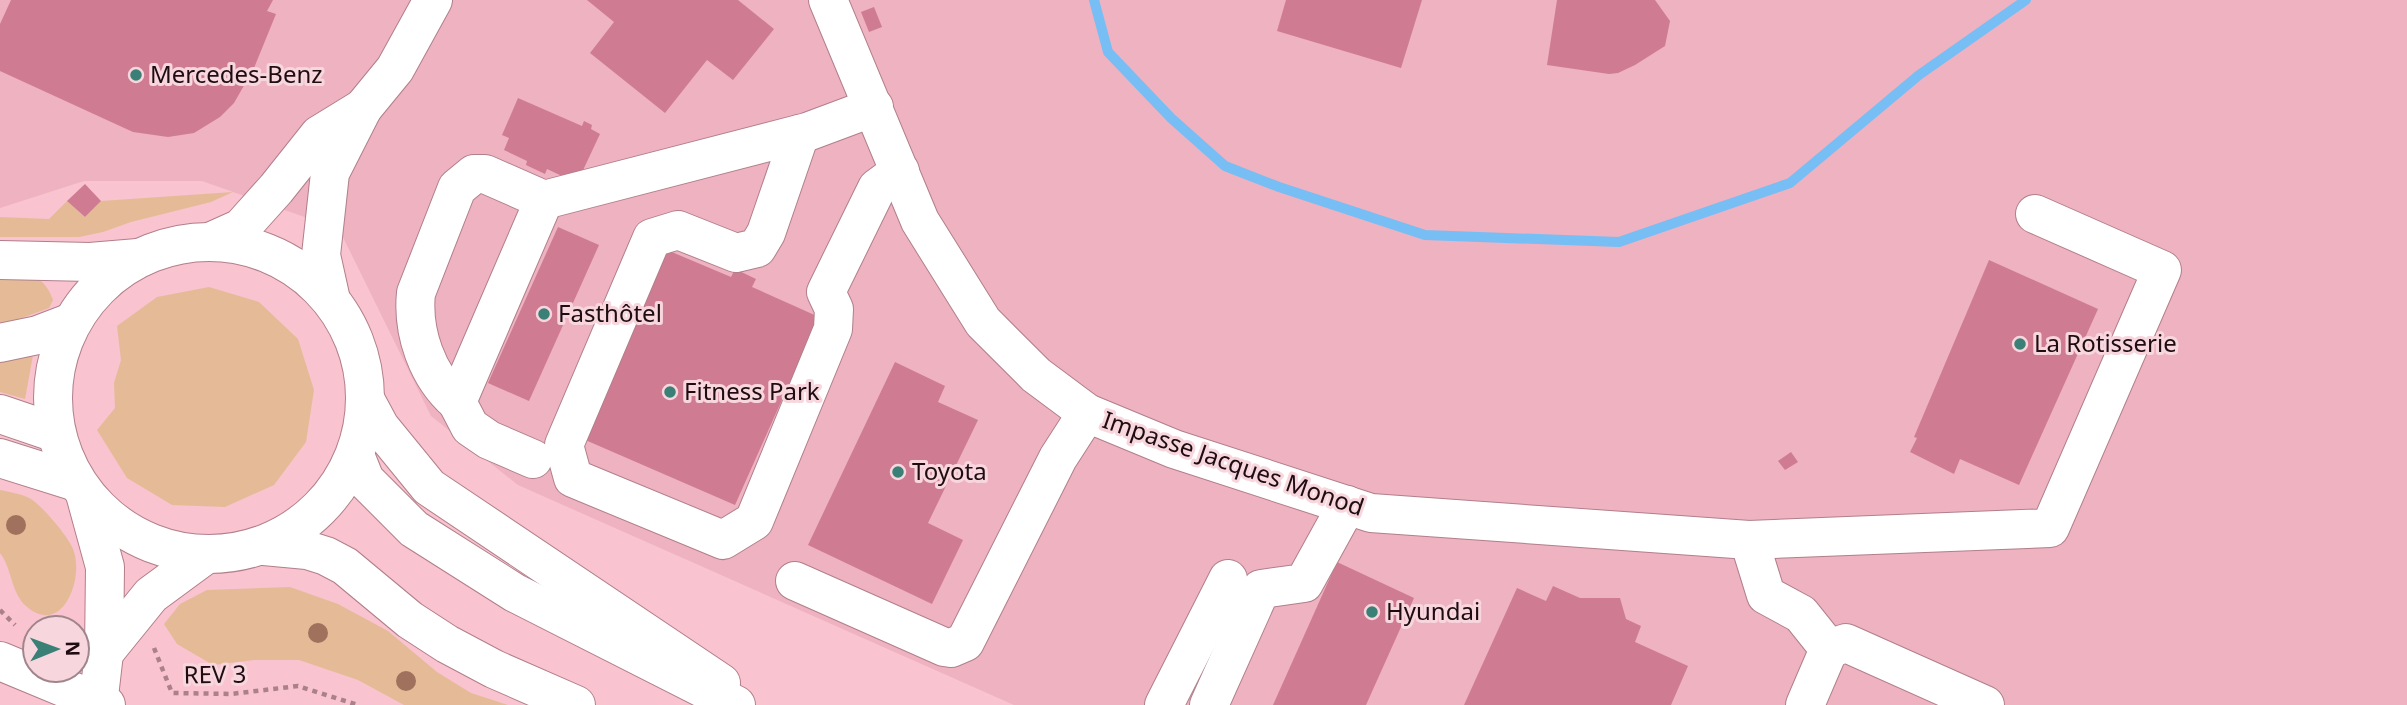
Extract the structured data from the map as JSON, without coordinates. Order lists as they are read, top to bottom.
{
  "streets": {
    "street": ["Impasse Jacques Monod"],
    "path": ["REV 3"]
  },
  "places": [
    "Mercedes-Benz",
    "Fasthôtel",
    "La Rotisserie",
    "Fitness Park",
    "Toyota",
    "Hyundai"
  ],
  "north": "right"
}
